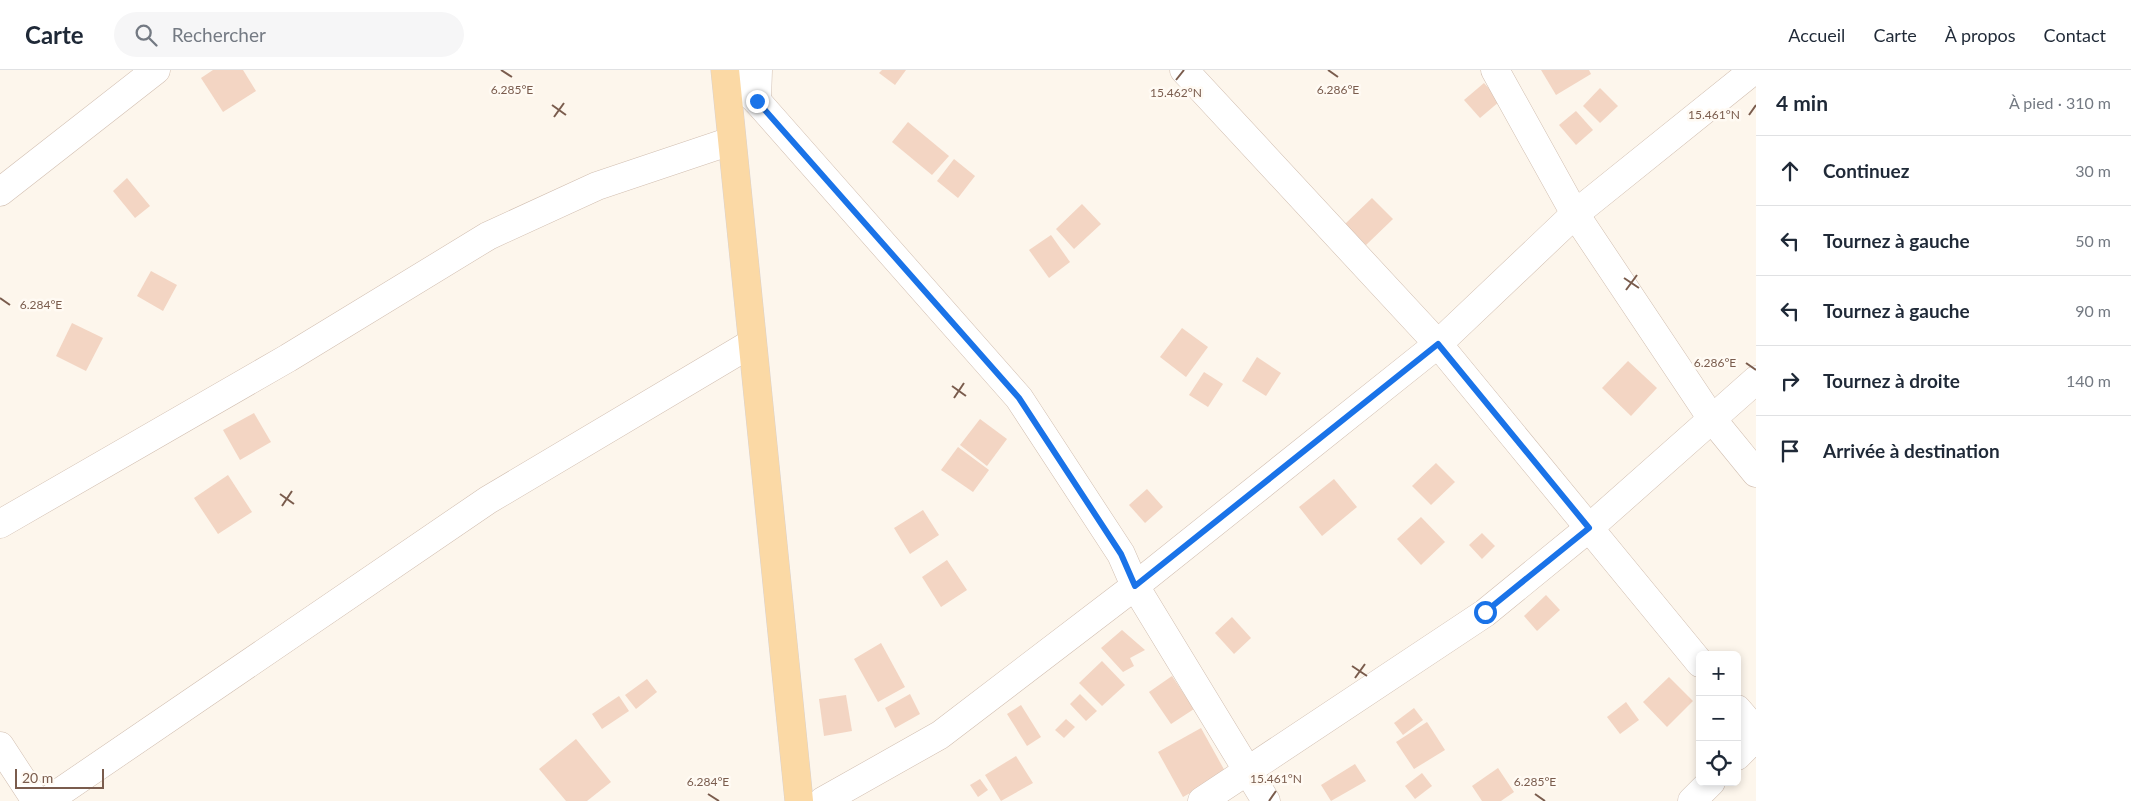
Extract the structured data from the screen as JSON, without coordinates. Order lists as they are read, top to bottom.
{
  "scale_bar": "20 m",
  "page": {
    "header": "Carte",
    "search": "Rechercher",
    "nav": [
      "Accueil",
      "Carte",
      "À propos",
      "Contact"
    ],
    "heading": ["4 min", "À pied · 310 m"],
    "list": [
      ["Continuez", "30 m"],
      ["Tournez à gauche", "50 m"],
      ["Tournez à gauche", "90 m"],
      ["Tournez à droite", "140 m"],
      "Arrivée à destination"
    ],
    "map_buttons": ["+", "−"],
    "scale": "20 m"
  },
  "coordinates": [
    "6.286°E",
    "6.285°E",
    "15.462°N",
    "15.461°N",
    "6.284°E"
  ]
}
